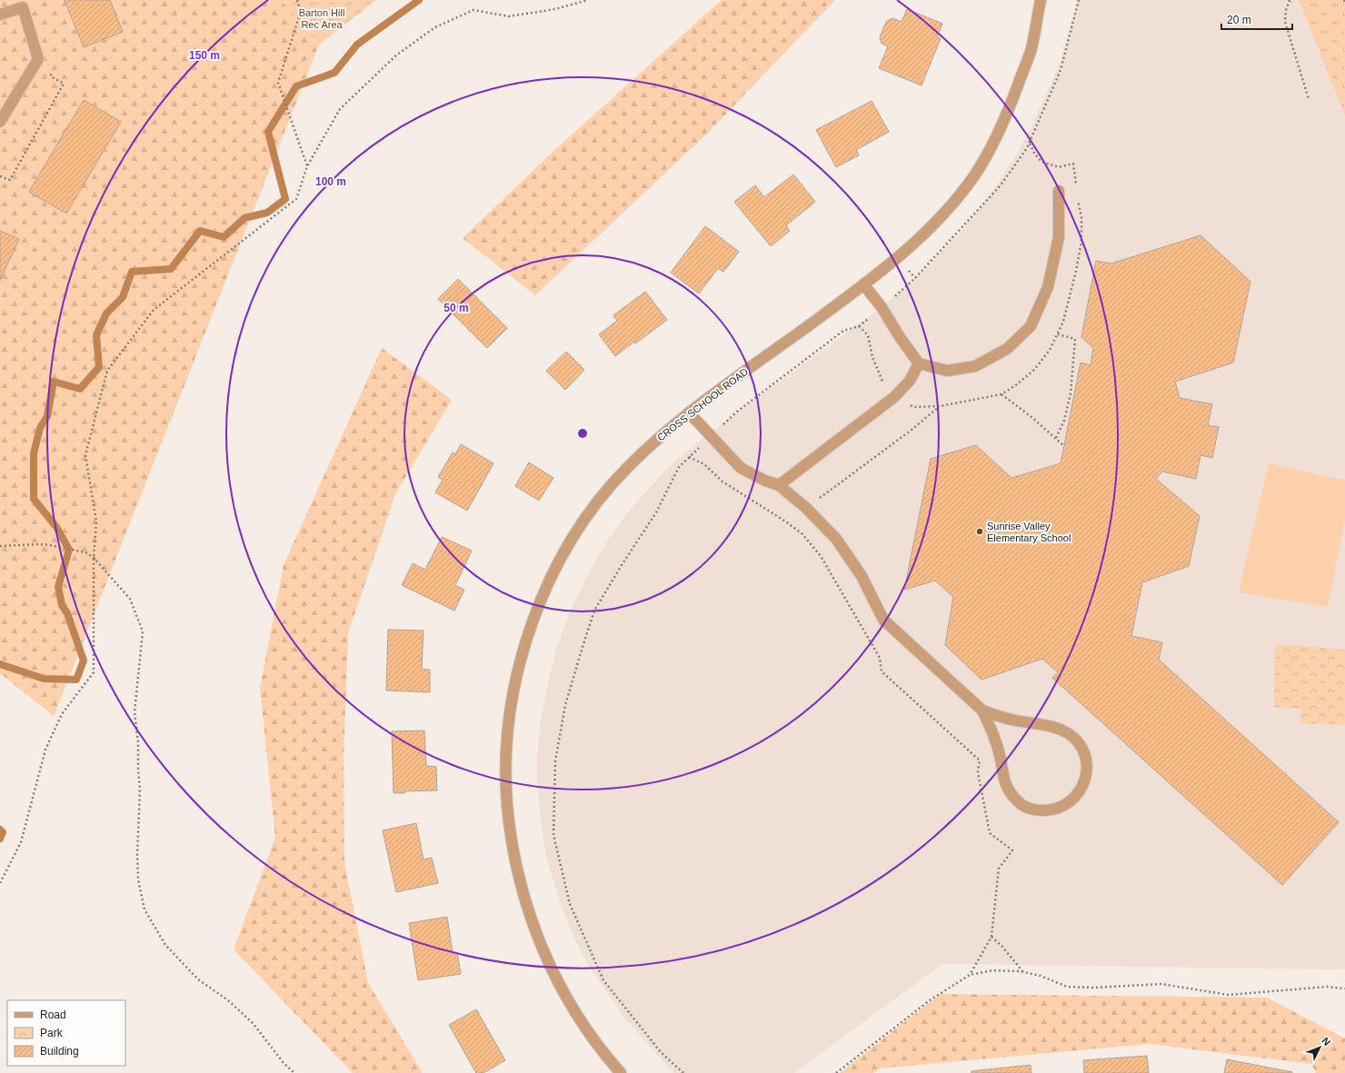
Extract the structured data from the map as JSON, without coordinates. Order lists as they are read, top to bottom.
{
  "streets": {
    "street": ["CROSS SCHOOL ROAD"]
  },
  "parks": ["Barton Hill Rec Area"],
  "places": ["Sunrise Valley Elementary School"],
  "legend": ["Road", "Park", "Building"],
  "scale_bar": "20 m",
  "north": "top right",
  "rings": ["150 m", "100 m", "50 m"]
}
